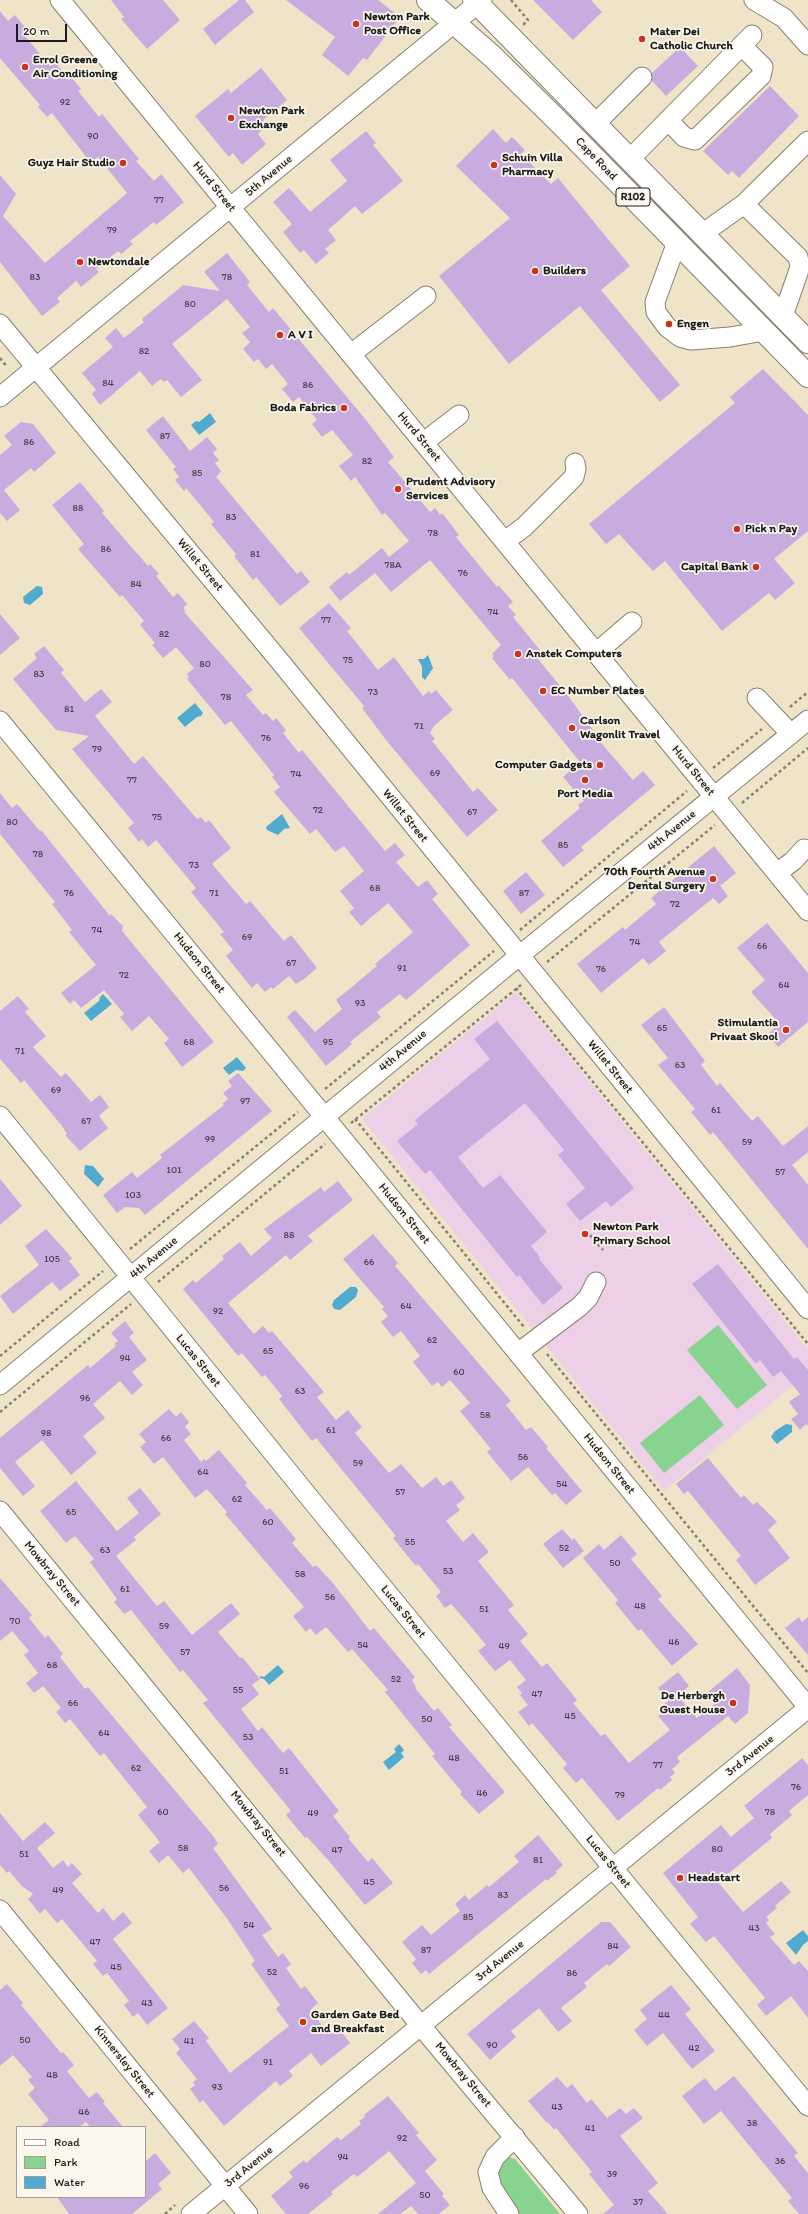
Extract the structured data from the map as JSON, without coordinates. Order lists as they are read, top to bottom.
{
  "streets": {
    "main road": ["Cape Road", "R102"],
    "street": [
      "5th Avenue",
      "Hurd Street",
      "Willet Street",
      "4th Avenue",
      "Hudson Street",
      "Lucas Street",
      "Mowbray Street",
      "3rd Avenue",
      "Kinnersley Street"
    ]
  },
  "crossings": [
    ["Cape Road", "5th Avenue"],
    ["5th Avenue", "Hurd Street"],
    ["5th Avenue", "Willet Street"],
    ["Hurd Street", "4th Avenue"],
    ["Willet Street", "4th Avenue"],
    ["4th Avenue", "Hudson Street"],
    ["4th Avenue", "Lucas Street"],
    ["Hudson Street", "3rd Avenue"],
    ["Lucas Street", "3rd Avenue"],
    ["Mowbray Street", "3rd Avenue"],
    ["3rd Avenue", "Kinnersley Street"]
  ],
  "places": [
    "Newton Park Post Office",
    "Mater Dei Catholic Church",
    "Errol Greene Air Conditioning",
    "Newton Park Exchange",
    "Guyz Hair Studio",
    "Schuin Villa Pharmacy",
    "Newtondale",
    "Builders",
    "Engen",
    "A V I",
    "Boda Fabrics",
    "Prudent Advisory Services",
    "Pick n Pay",
    "Capital Bank",
    "Anstek Computers",
    "EC Number Plates",
    "Carlson Wagonlit Travel",
    "Computer Gadgets",
    "Port Media",
    "70th Fourth Avenue Dental Surgery",
    "Stimulantia Privaat Skool",
    "Newton Park Primary School",
    "De Herbergh Guest House",
    "Headstart",
    "Garden Gate Bed and Breakfast"
  ],
  "house_numbers": [
    "92",
    "90",
    "77",
    "79",
    "83",
    "78",
    "80",
    "82",
    "84",
    "86",
    "87",
    "86",
    "82",
    "85",
    "88",
    "83",
    "78",
    "86",
    "81",
    "78A",
    "76",
    "84",
    "74",
    "77",
    "82",
    "75",
    "80",
    "83",
    "73",
    "78",
    "81",
    "71",
    "76",
    "79",
    "69",
    "74",
    "77",
    "72",
    "67",
    "75",
    "80",
    "85",
    "78",
    "73",
    "68",
    "76",
    "71",
    "87",
    "72",
    "74",
    "69",
    "74",
    "66",
    "67",
    "91",
    "76",
    "72",
    "64",
    "93",
    "65",
    "68",
    "95",
    "71",
    "63",
    "69",
    "97",
    "61",
    "67",
    "99",
    "59",
    "101",
    "57",
    "103",
    "88",
    "105",
    "66",
    "64",
    "92",
    "62",
    "65",
    "94",
    "60",
    "63",
    "96",
    "58",
    "61",
    "98",
    "66",
    "56",
    "59",
    "64",
    "54",
    "57",
    "62",
    "65",
    "60",
    "55",
    "52",
    "63",
    "50",
    "53",
    "58",
    "61",
    "56",
    "48",
    "51",
    "70",
    "59",
    "46",
    "54",
    "49",
    "57",
    "68",
    "52",
    "55",
    "47",
    "66",
    "45",
    "50",
    "64",
    "53",
    "48",
    "77",
    "62",
    "51",
    "76",
    "46",
    "79",
    "60",
    "78",
    "49",
    "58",
    "80",
    "47",
    "51",
    "81",
    "45",
    "56",
    "49",
    "83",
    "85",
    "54",
    "43",
    "47",
    "84",
    "87",
    "45",
    "52",
    "86",
    "43",
    "44",
    "50",
    "41",
    "90",
    "42",
    "91",
    "48",
    "93",
    "43",
    "46",
    "38",
    "41",
    "92",
    "94",
    "36",
    "39",
    "96",
    "50",
    "37"
  ],
  "legend": ["Road", "Park", "Water"],
  "scale_bar": "20 m"
}
